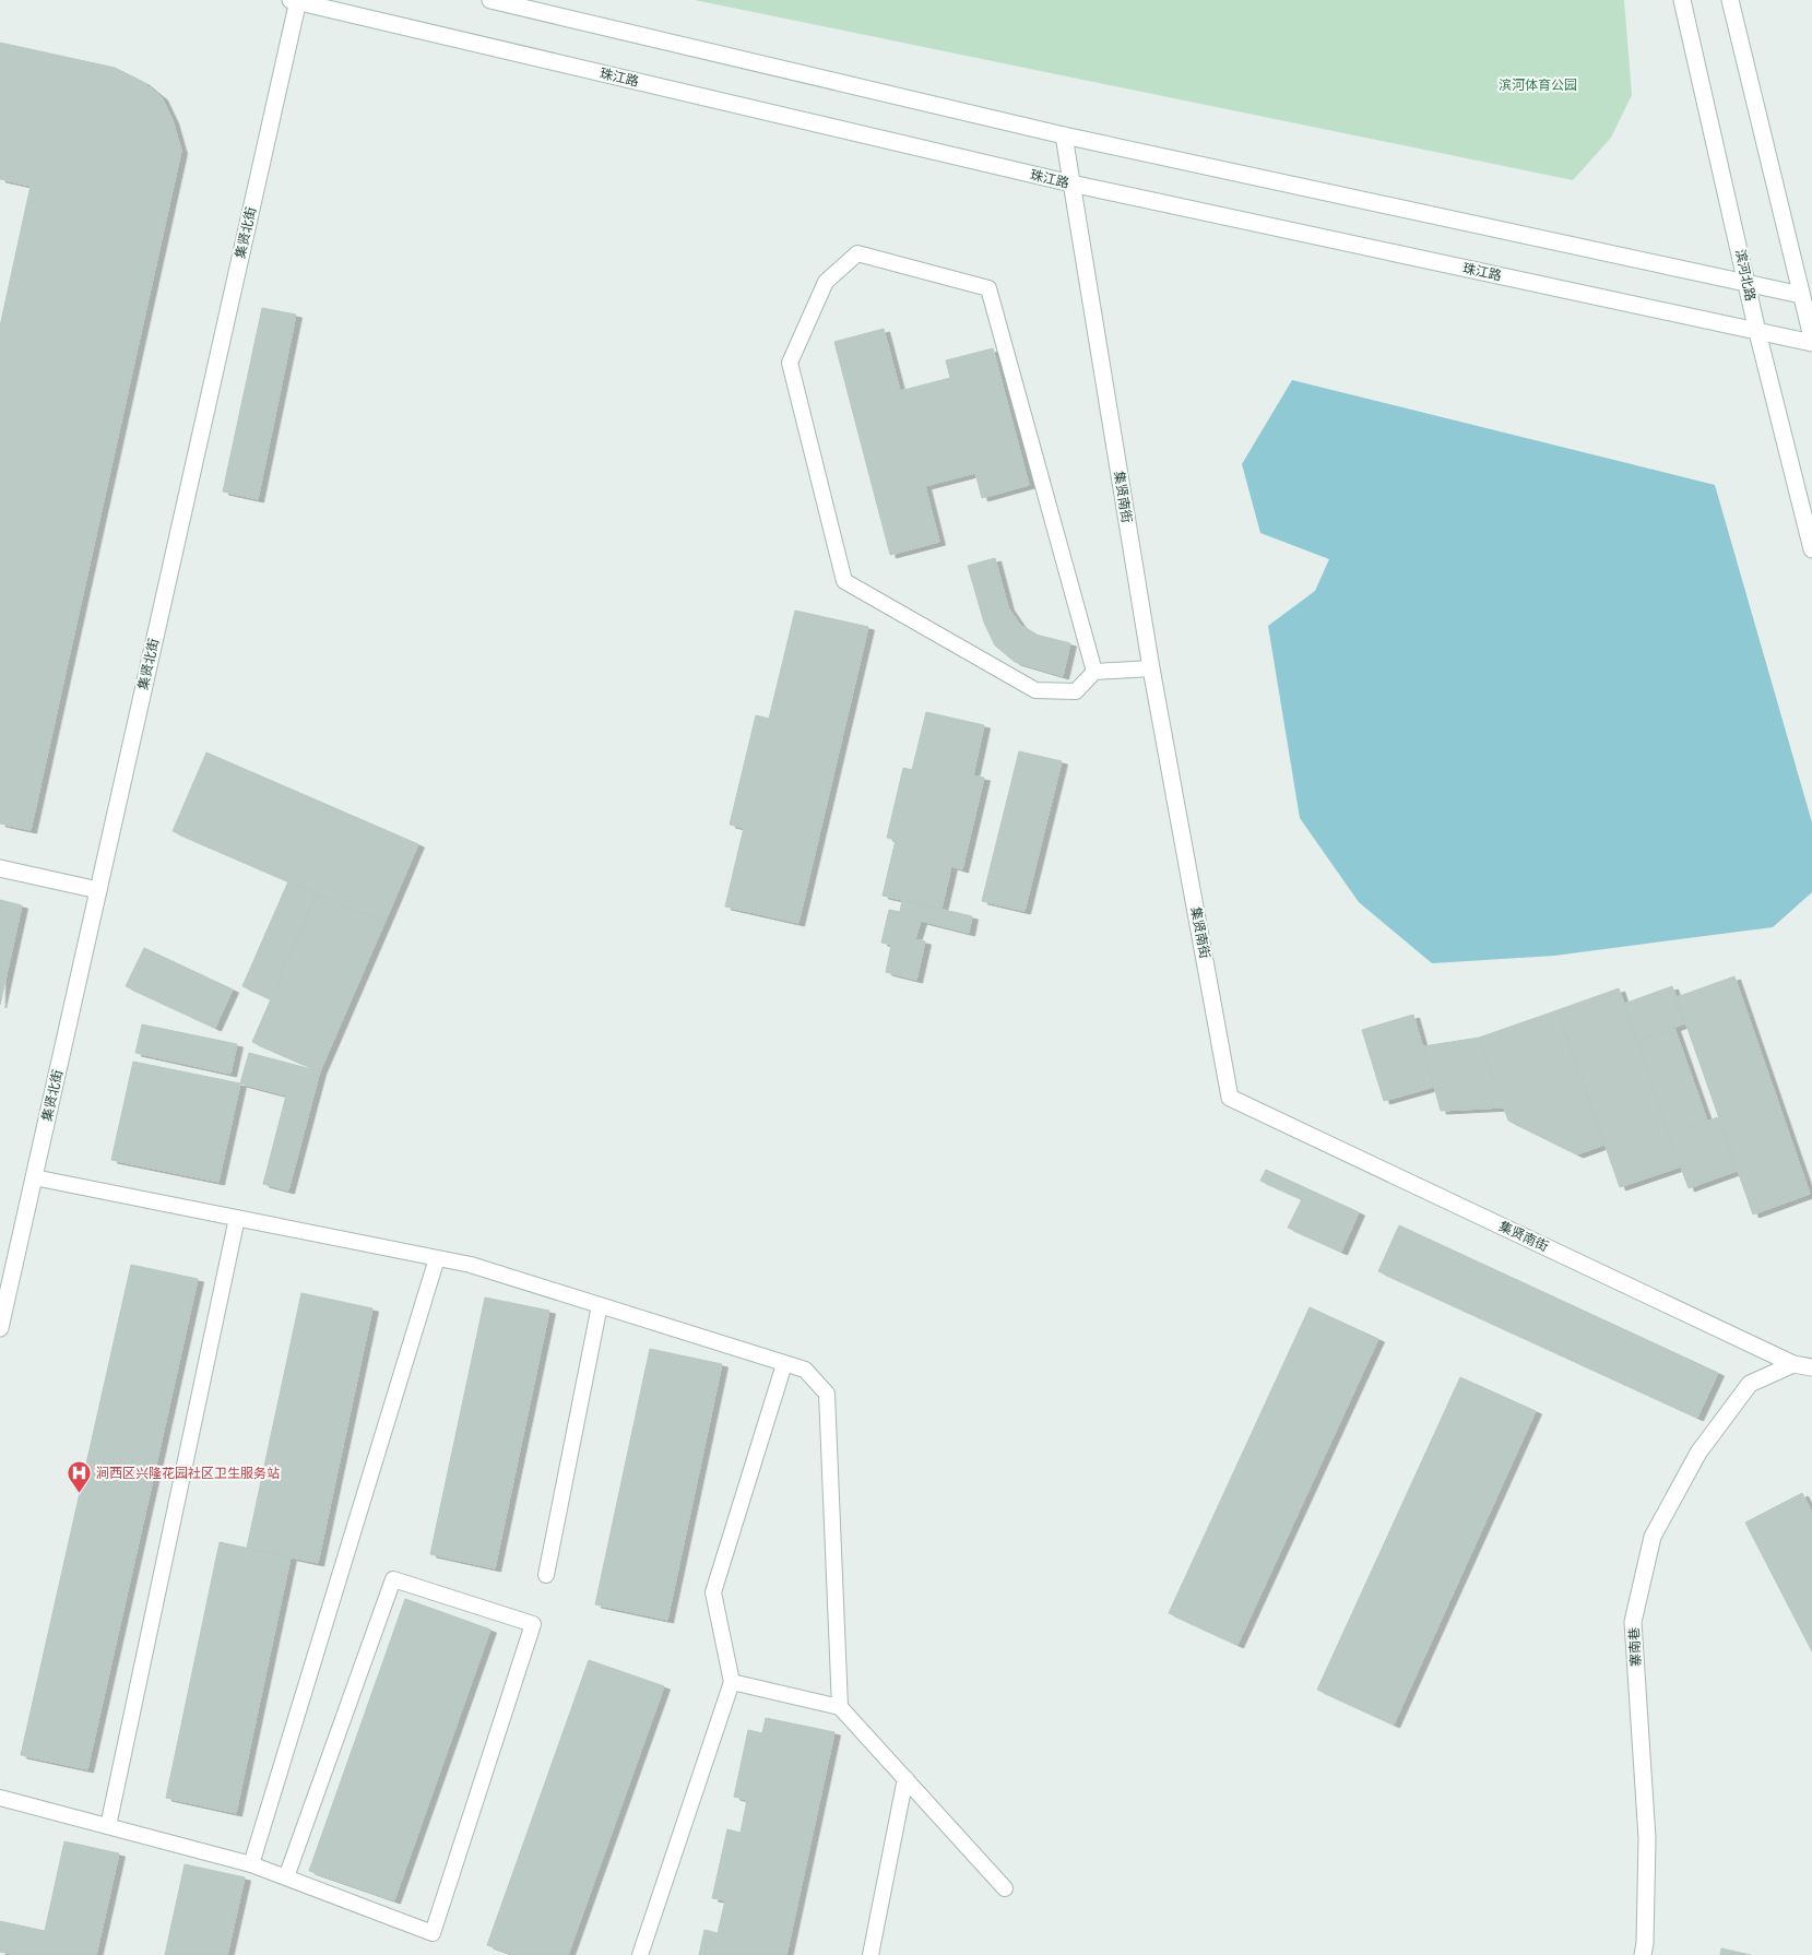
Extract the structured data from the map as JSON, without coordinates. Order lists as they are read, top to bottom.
{
  "streets": {
    "main road": [
      "珠江路",
      "集贤北街",
      "滨河北路",
      "集贤南街",
      "寨南巷"
    ]
  },
  "crossings": [
    ["珠江路", "集贤北街"],
    ["珠江路", "滨河北路"],
    ["珠江路", "集贤南街"],
    ["集贤南街", "寨南巷"]
  ],
  "parks": ["滨河体育公园"],
  "places": {
    "hospital": ["涧西区兴隆花园社区卫生服务站"]
  }
}
